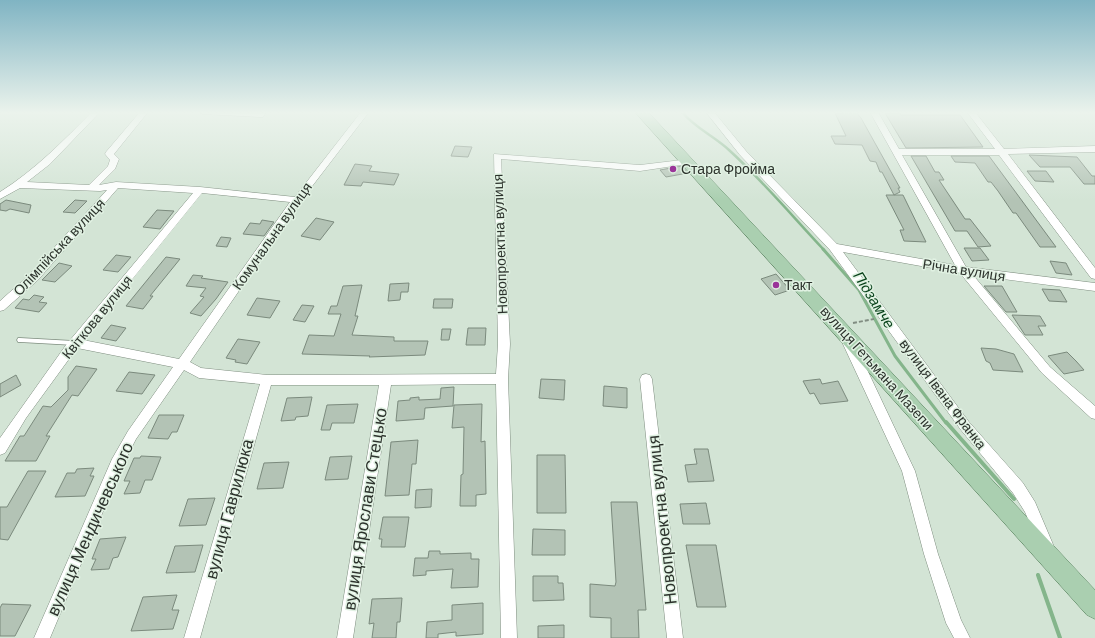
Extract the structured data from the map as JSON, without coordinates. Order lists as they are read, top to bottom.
{
  "streets": {
    "main road": ["вулиця Гетьмана Мазепи"],
    "street": [
      "Комунальна вулиця",
      "Новопроектна вулиця",
      "Олімпійська вулиця",
      "Річна вулиця",
      "Квіткова вулиця",
      "вулиця Івана Франка",
      "вулиця Гаврилюка",
      "вулиця Ярослави Стецько",
      "вулиця Мендичевського"
    ]
  },
  "crossings": [
    ["Комунальна вулиця", "вулиця Мендичевського"],
    ["Новопроектна вулиця", "вулиця Гетьмана Мазепи"],
    ["Річна вулиця", "вулиця Івана Франка"],
    ["вулиця Гетьмана Мазепи", "вулиця Івана Франка"]
  ],
  "water": ["Підзамче"],
  "places": ["Стара Фройма", "Такт"]
}
